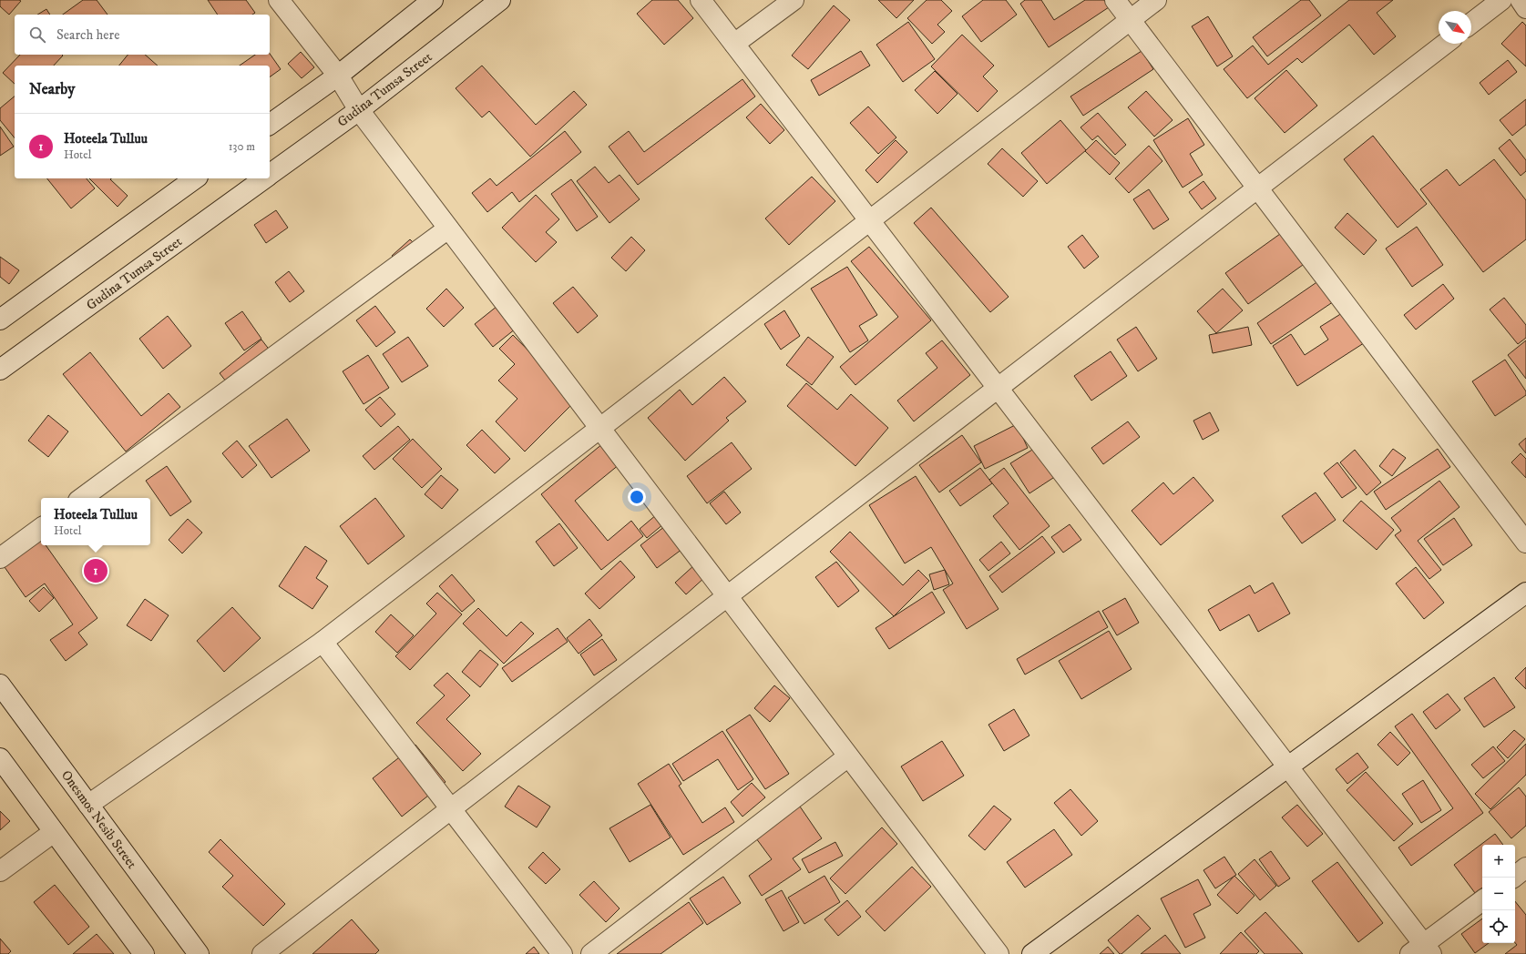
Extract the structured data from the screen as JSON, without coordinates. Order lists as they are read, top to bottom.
{
  "streets": {
    "street": ["Gudina Tumsa Street", "Onesmos Nesib Street"]
  },
  "north": "bottom right",
  "page": {
    "search": "Search here",
    "heading": "Nearby",
    "list": [
      {
        "mark": "1",
        "name": "Hoteela Tulluu",
        "note": "Hotel",
        "value": "130 m"
      }
    ],
    "popup": ["Hoteela Tulluu", "Hotel"],
    "pins": "1",
    "map_buttons": ["+", "−"]
  }
}
